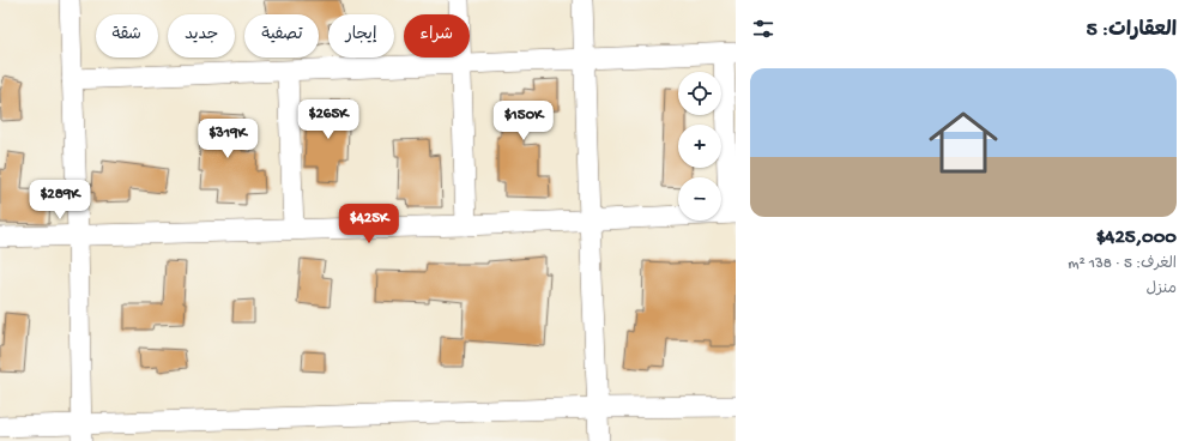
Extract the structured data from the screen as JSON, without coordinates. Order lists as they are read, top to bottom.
{
  "page": {
    "heading": "العقارات: 5",
    "chip": [
      "شراء",
      "إيجار",
      "تصفية",
      "جديد",
      "شقة"
    ],
    "list": [
      {
        "name": "$425,000",
        "note": "الغرف: 5 · 138 m² · منزل"
      }
    ],
    "map_buttons": ["+", "−"],
    "price": [
      "$265K",
      "$150K",
      "$319K",
      "$289K",
      "$425K"
    ]
  }
}
